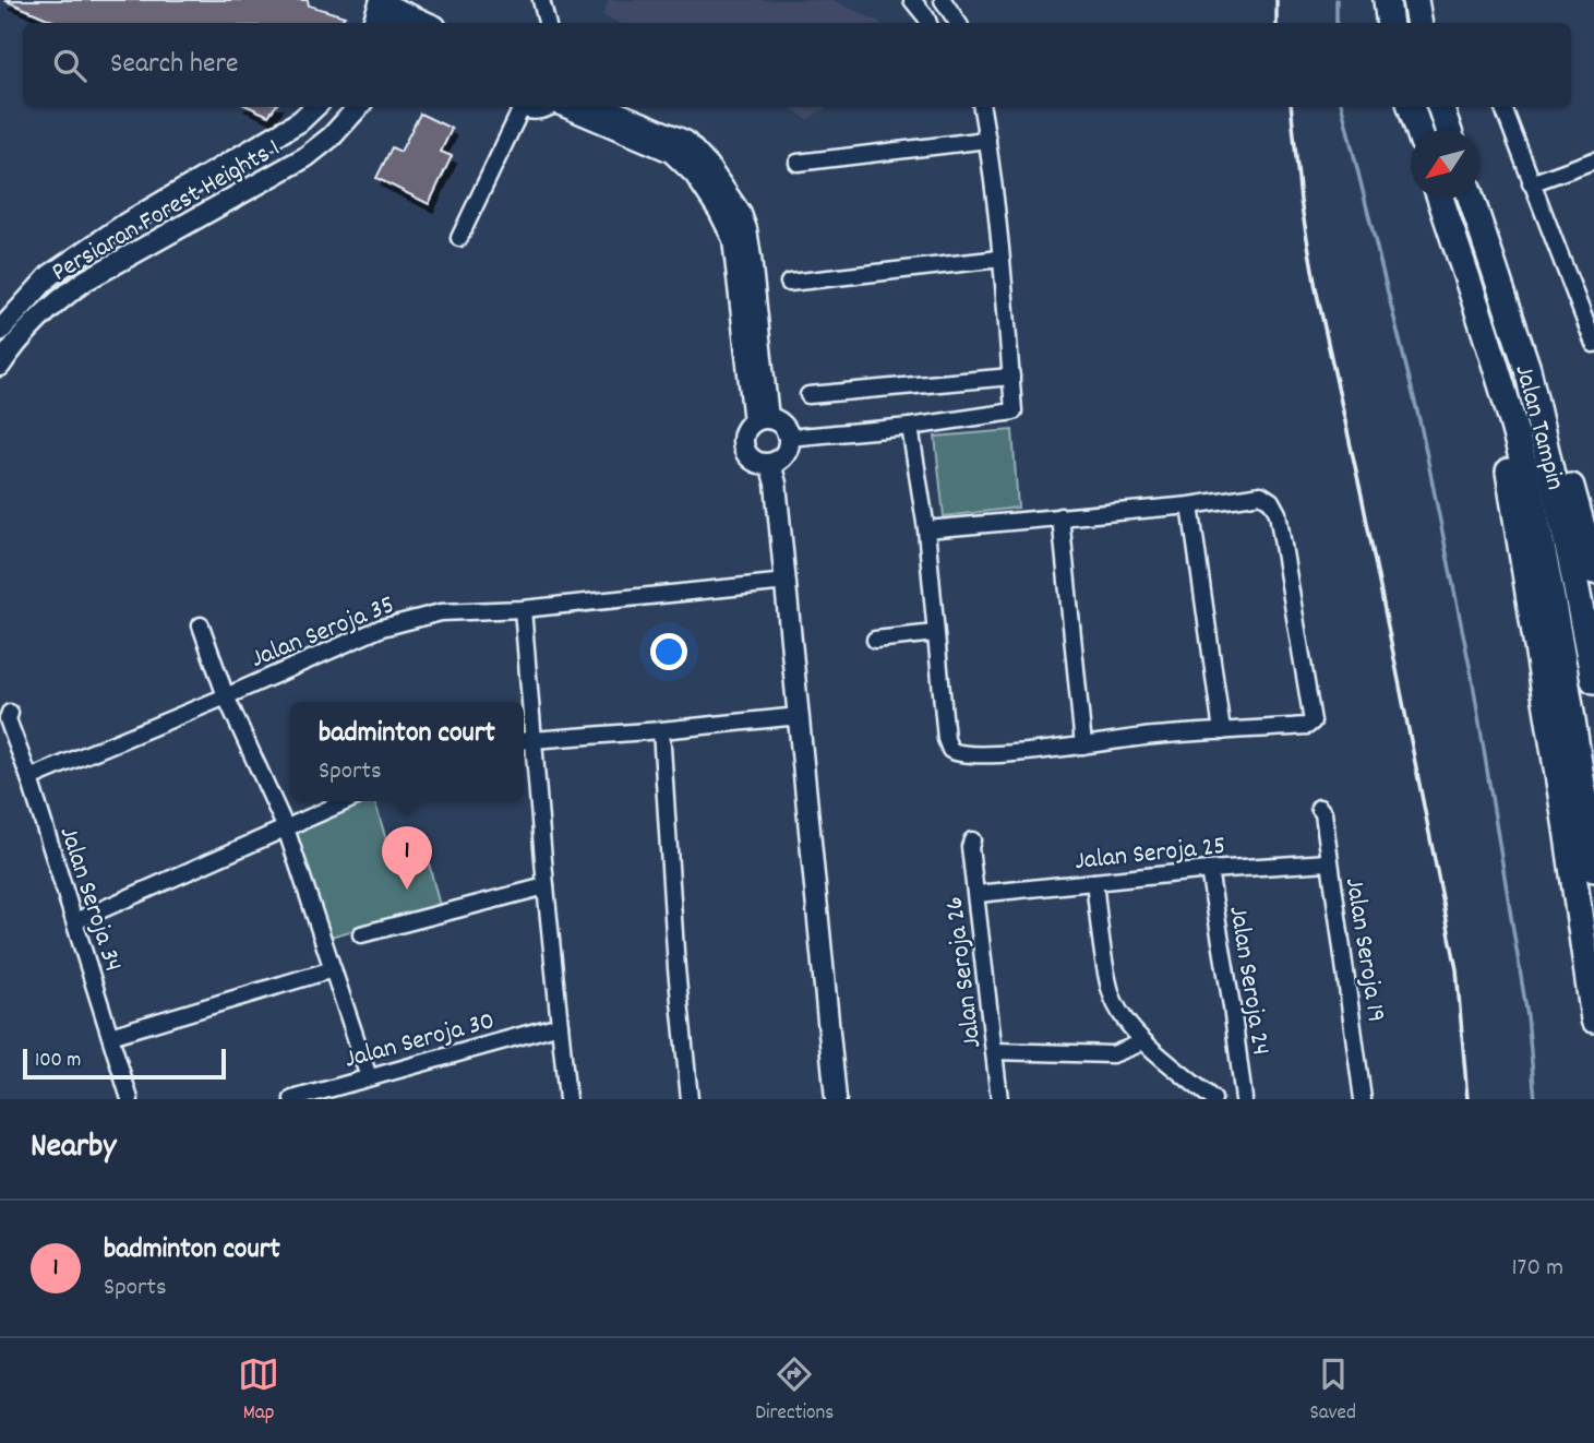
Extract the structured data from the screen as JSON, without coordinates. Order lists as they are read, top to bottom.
{
  "streets": {
    "highway": ["Jalan Tampin"],
    "street": [
      "Persiaran Forest Heights 1",
      "Jalan Seroja 35",
      "Jalan Seroja 25",
      "Jalan Seroja 34",
      "Jalan Seroja 19",
      "Jalan Seroja 26",
      "Jalan Seroja 24",
      "Jalan Seroja 30"
    ]
  },
  "crossings": [
    ["Jalan Seroja 35", "Jalan Seroja 34"],
    ["Jalan Seroja 25", "Jalan Seroja 19"],
    ["Jalan Seroja 25", "Jalan Seroja 26"],
    ["Jalan Seroja 25", "Jalan Seroja 24"]
  ],
  "scale_bar": "100 m",
  "north": "bottom left",
  "page": {
    "search": "Search here",
    "popup": ["badminton court", "Sports"],
    "pins": "1",
    "scale": "100 m",
    "heading": "Nearby",
    "list": [
      {
        "mark": "1",
        "name": "badminton court",
        "note": "Sports",
        "value": "170 m"
      }
    ],
    "nav": ["Map", "Directions", "Saved"]
  }
}
